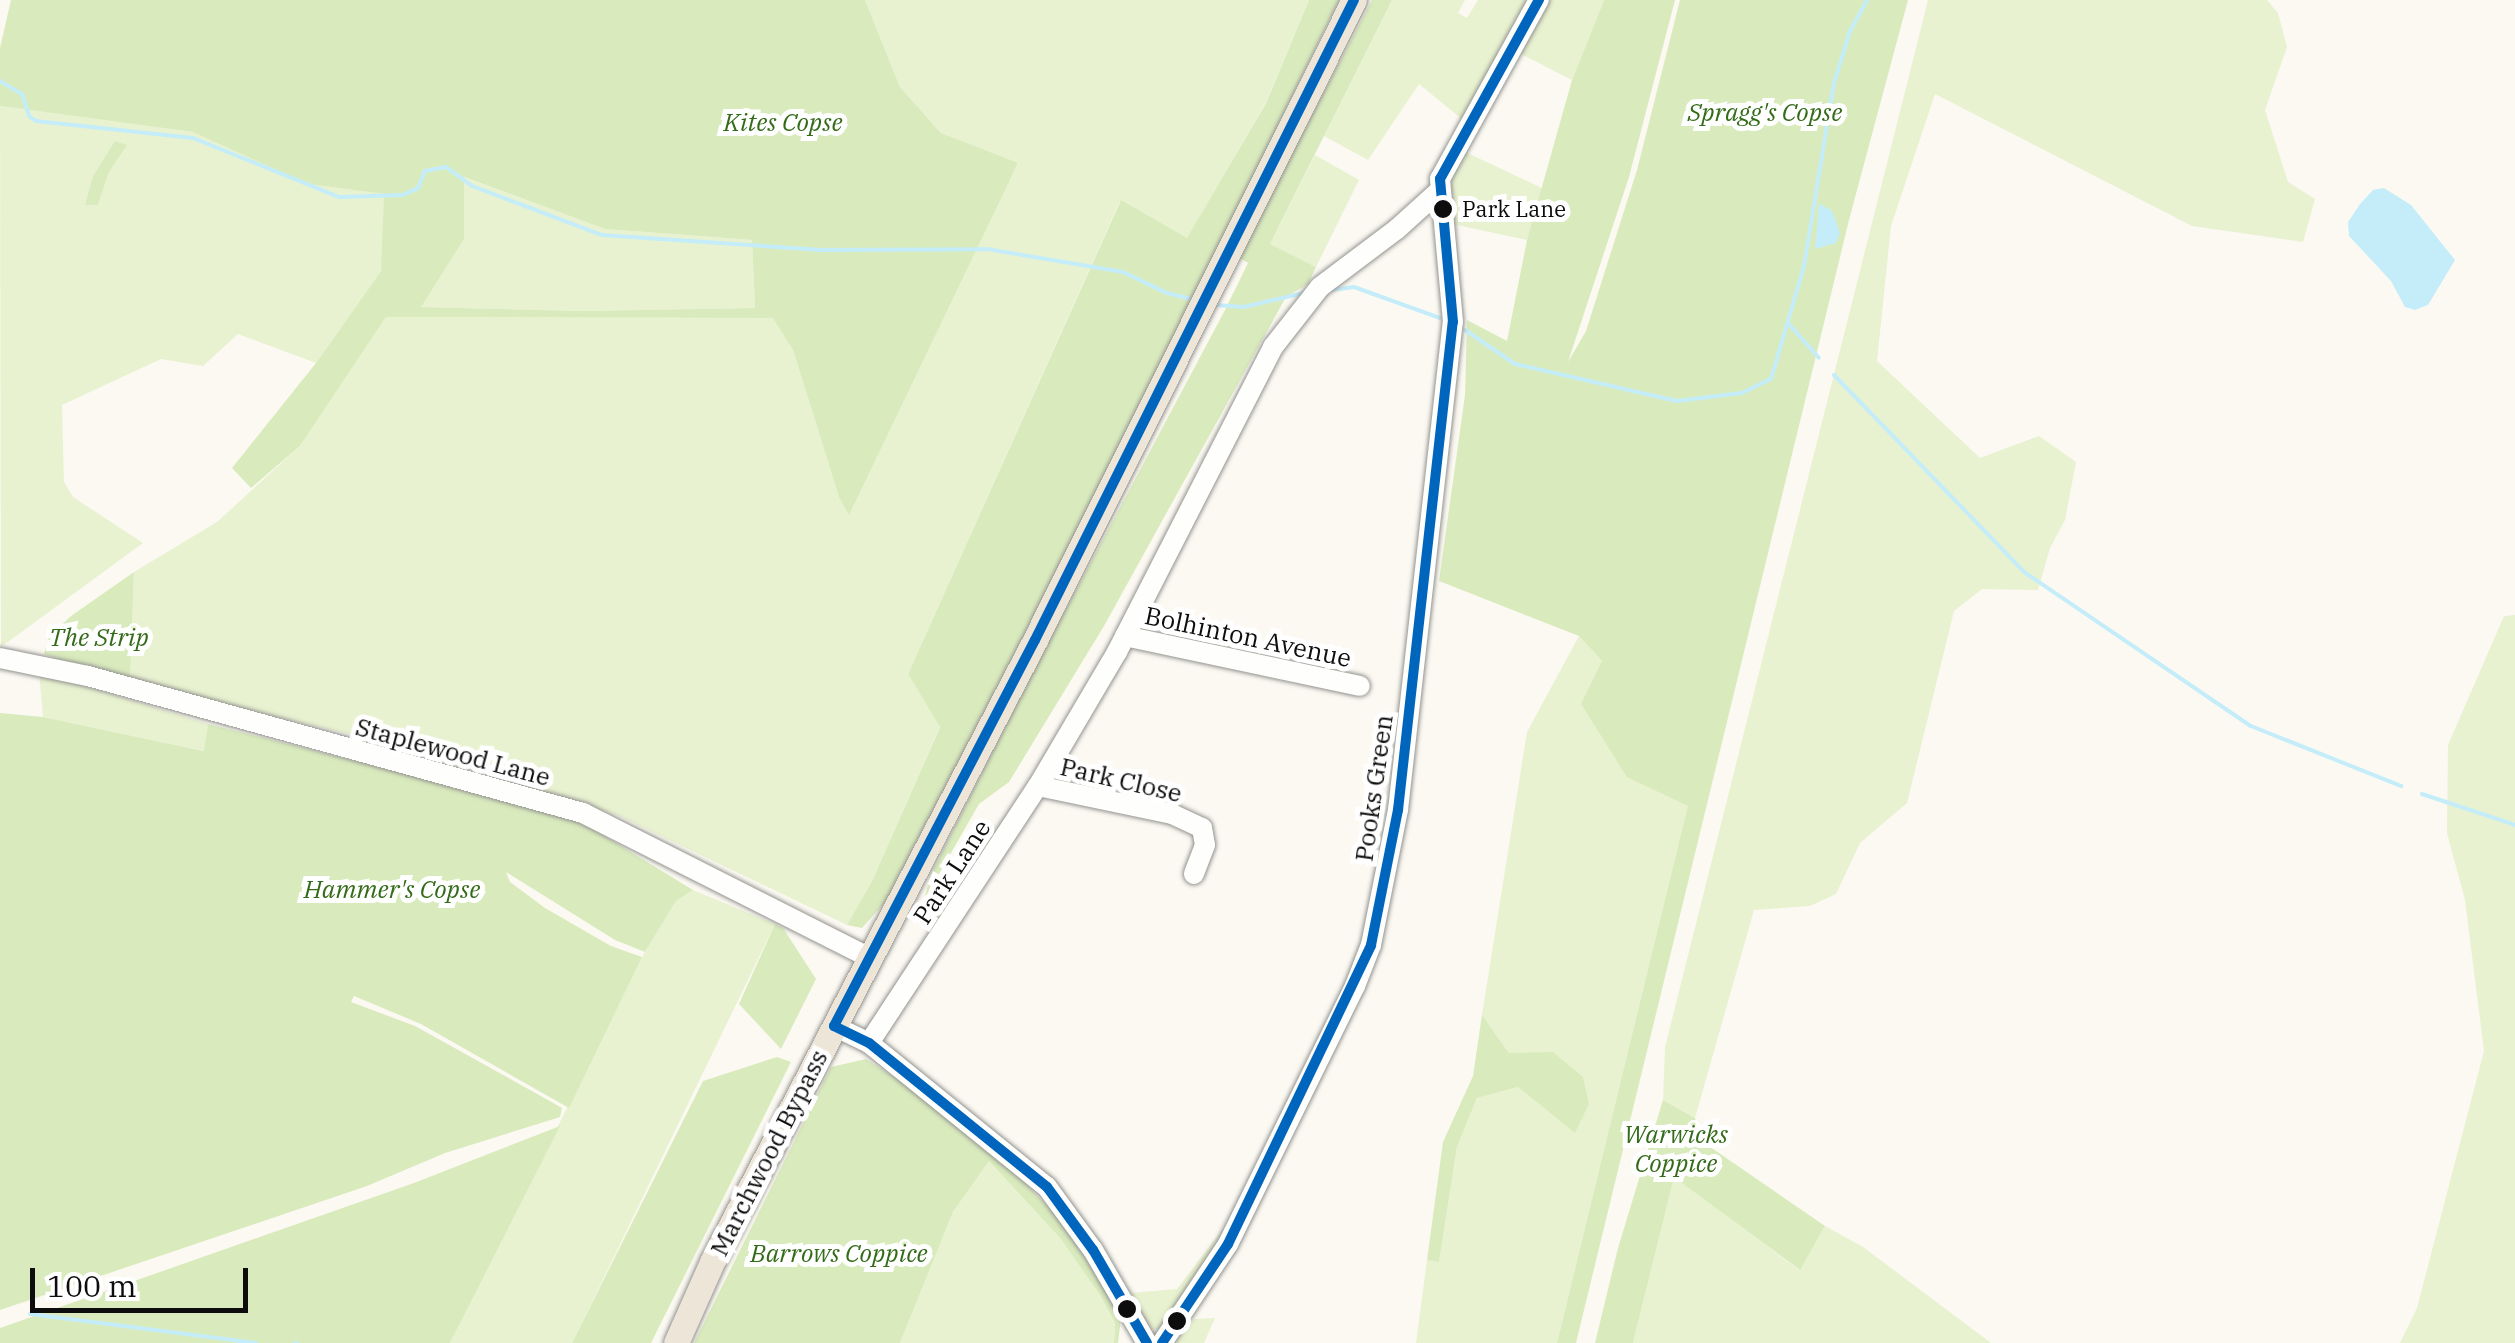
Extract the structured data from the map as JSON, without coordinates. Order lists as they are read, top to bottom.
{
  "streets": {
    "main road": ["Marchwood Bypass"],
    "street": [
      "Bolhinton Avenue",
      "Staplewood Lane",
      "Park Close",
      "Pooks Green",
      "Park Lane"
    ]
  },
  "crossings": [
    ["Bolhinton Avenue", "Park Lane"],
    ["Staplewood Lane", "Marchwood Bypass"],
    ["Park Close", "Park Lane"],
    ["Pooks Green", "Park Lane"]
  ],
  "parks": [
    "Spragg's Copse",
    "Kites Copse",
    "The Strip",
    "Hammer's Copse",
    "Warwicks Coppice",
    "Barrows Coppice"
  ],
  "places": ["Park Lane"],
  "scale_bar": "100 m"
}
